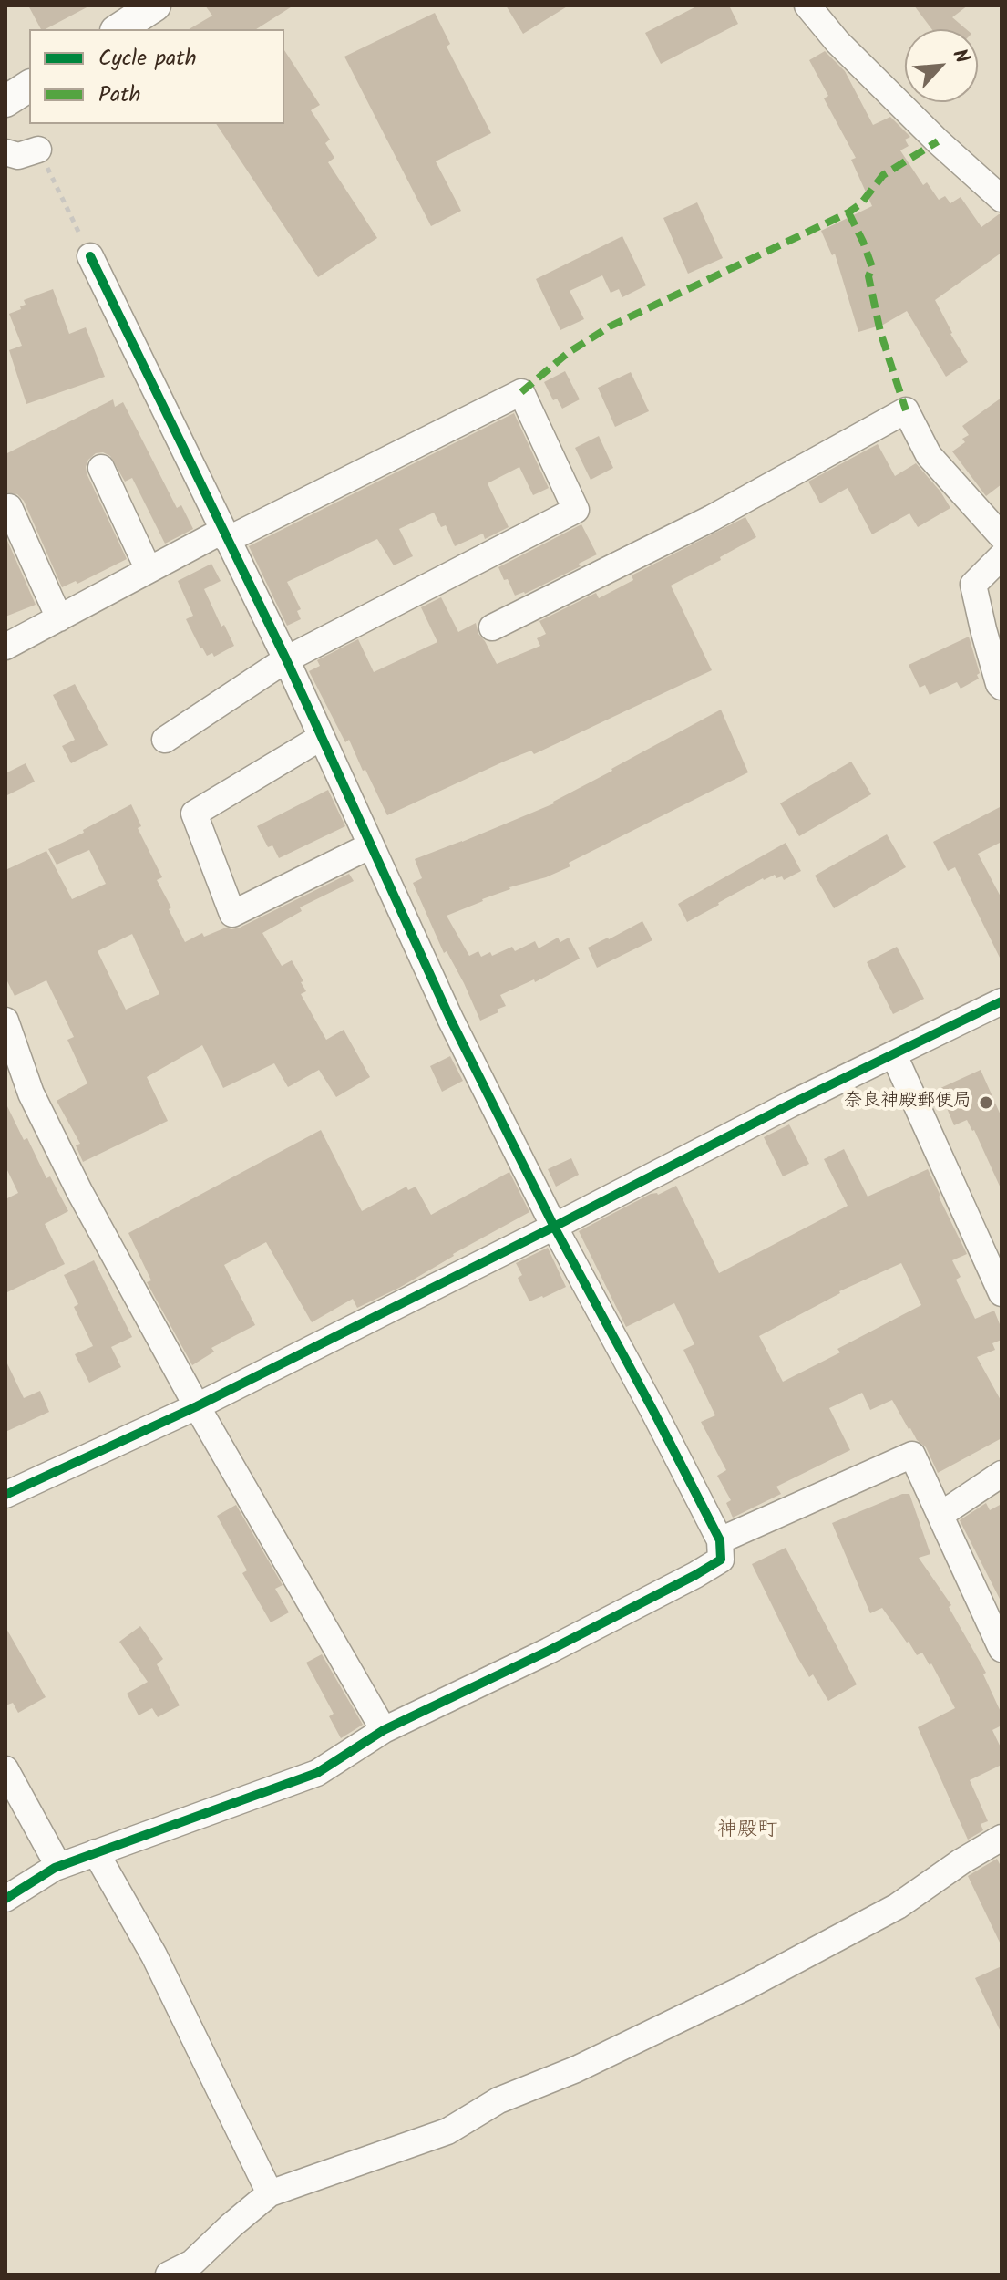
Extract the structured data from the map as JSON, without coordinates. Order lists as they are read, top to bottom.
{
  "districts": ["神殿町"],
  "places": ["奈良神殿郵便局"],
  "legend": ["Cycle path", "Path"],
  "north": "top right"
}
